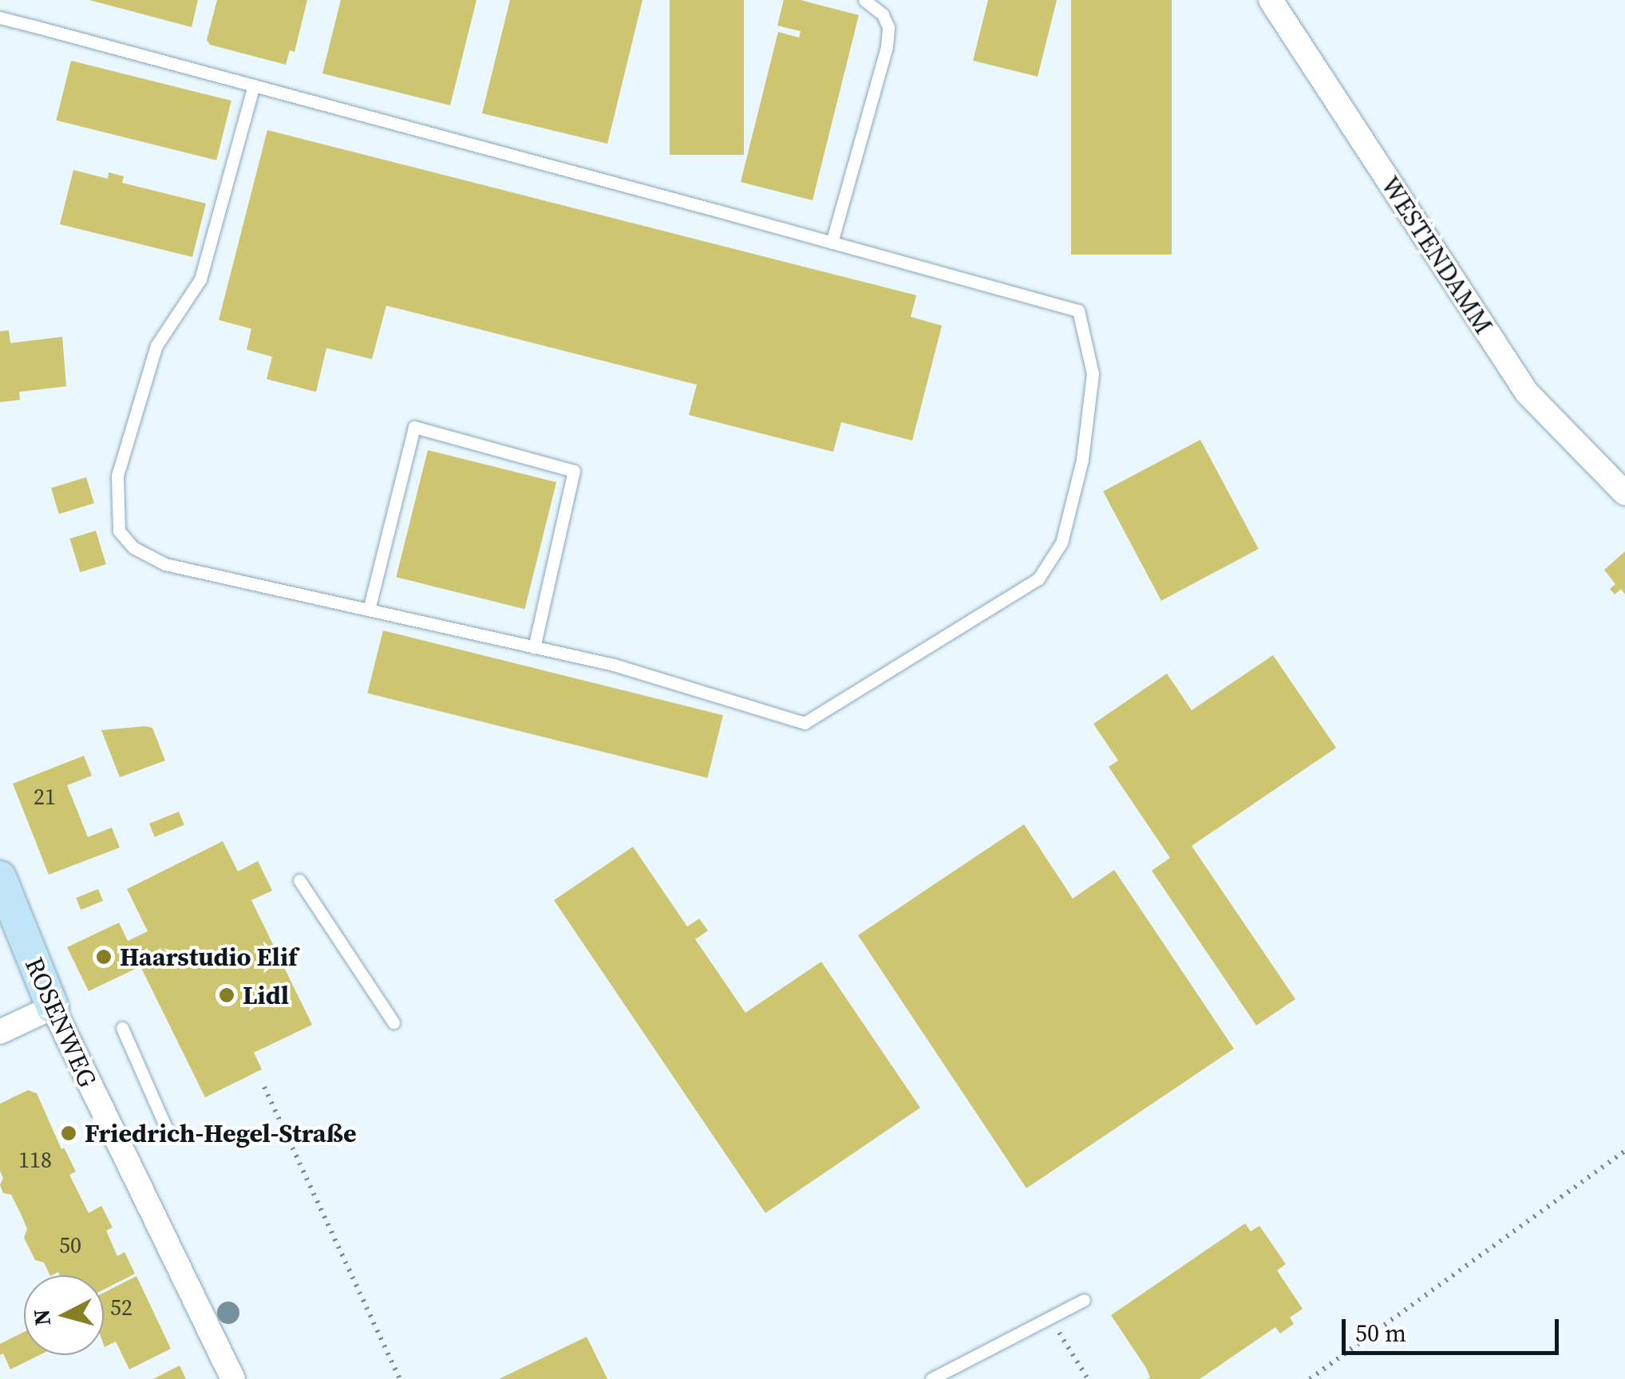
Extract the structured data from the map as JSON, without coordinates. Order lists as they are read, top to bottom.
{
  "streets": {
    "street": ["WESTENDAMM", "ROSENWEG"]
  },
  "places": ["Haarstudio Elif", "Lidl", "Friedrich-Hegel-Straße"],
  "house_numbers": [
    "21",
    "118",
    "50",
    "52"
  ],
  "scale_bar": "50 m",
  "north": "left"
}
